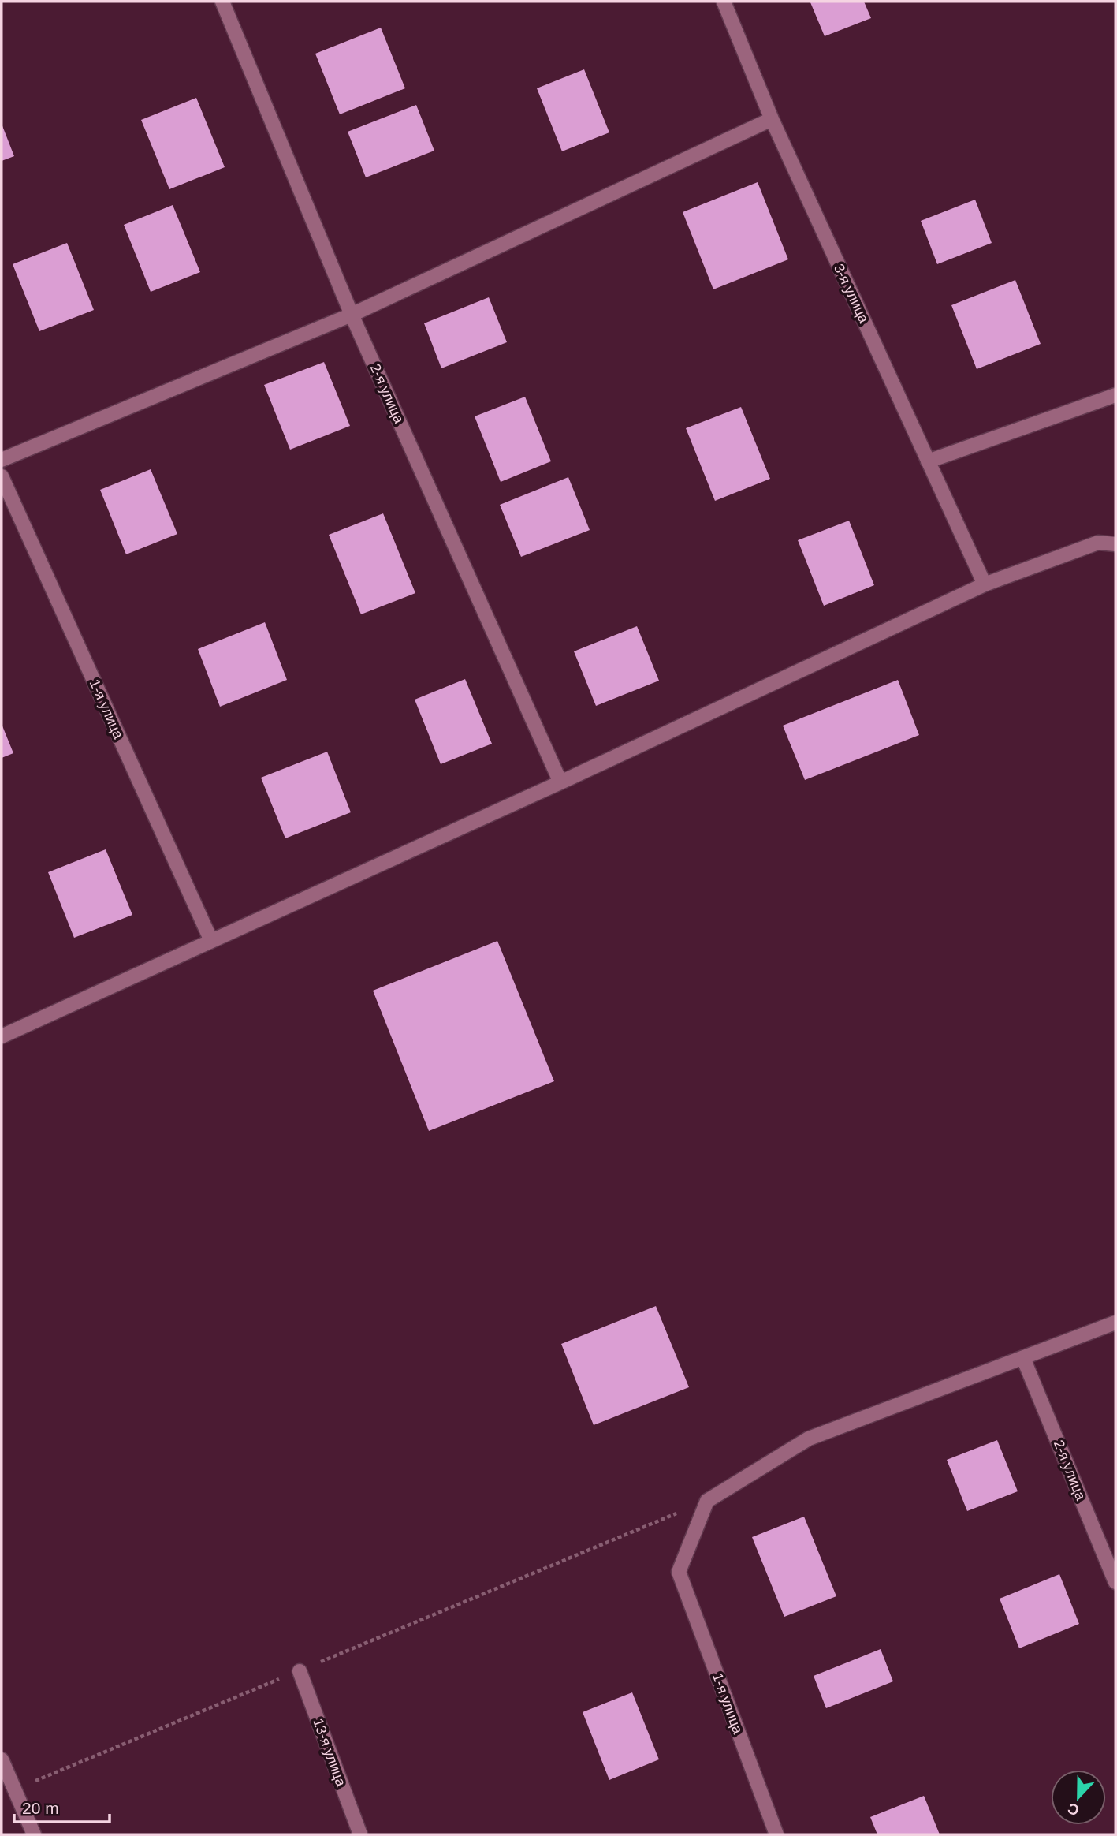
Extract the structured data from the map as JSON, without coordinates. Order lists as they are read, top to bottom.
{
  "streets": {
    "street": [
      "3-я улица",
      "2-я улица",
      "1-я улица",
      "13-я улица"
    ]
  },
  "scale_bar": "20 m",
  "north": "bottom"
}
